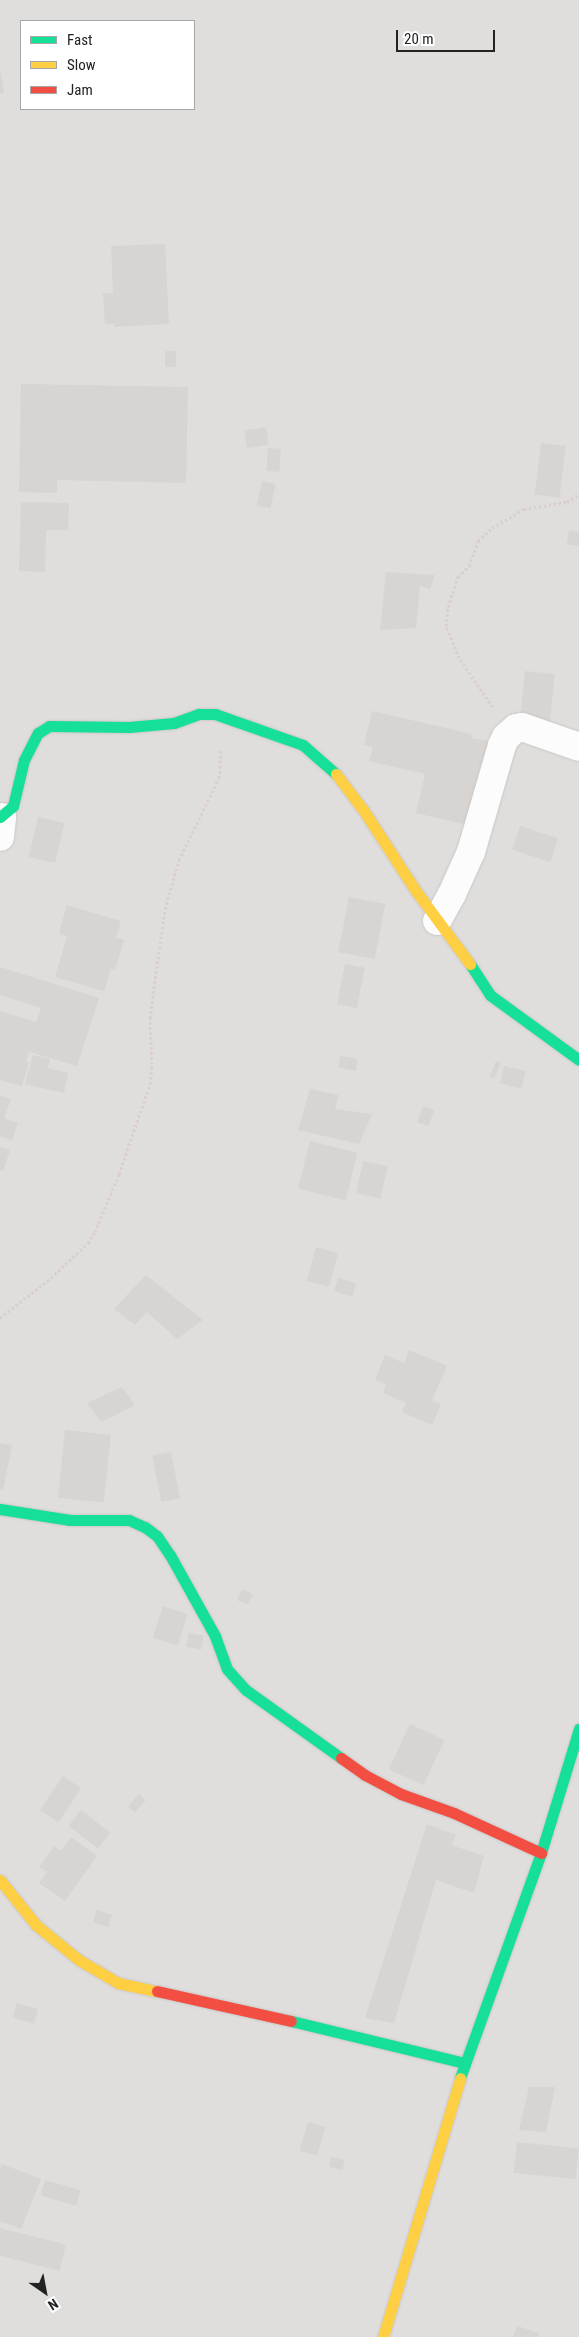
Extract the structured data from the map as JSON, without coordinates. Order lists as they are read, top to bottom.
{
  "legend": ["Fast", "Slow", "Jam"],
  "scale_bar": "20 m",
  "north": "bottom right"
}
